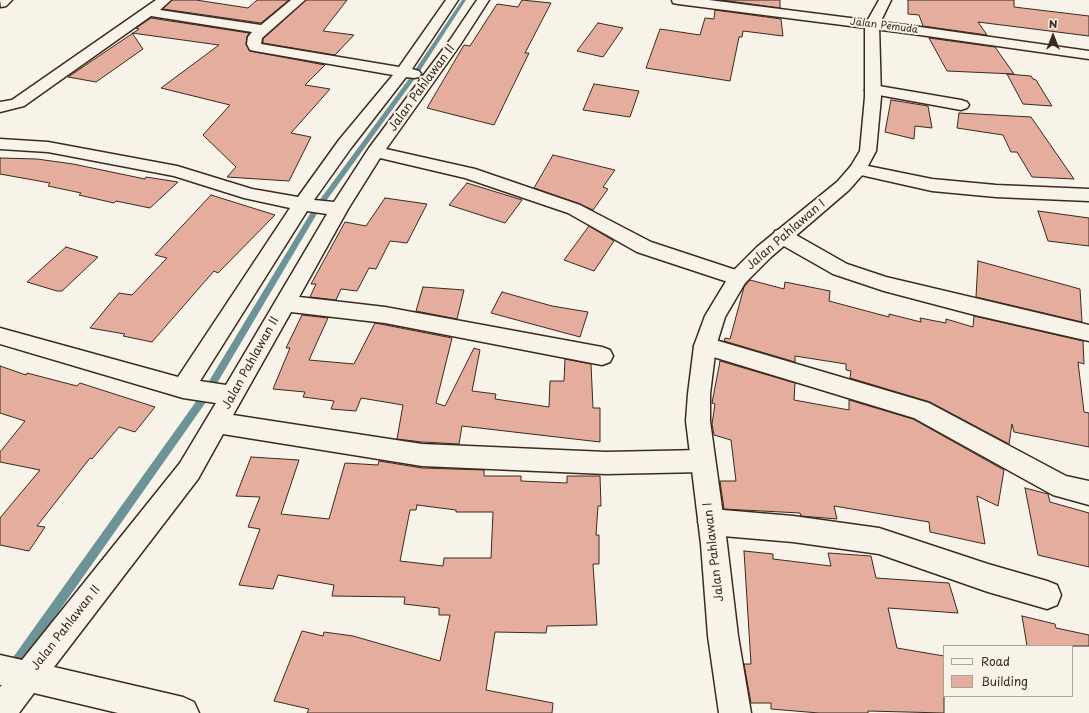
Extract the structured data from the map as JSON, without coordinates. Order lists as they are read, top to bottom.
{
  "streets": {
    "main road": ["Jalan Pemuda", "Jalan Pahlawan II", "Jalan Pahlawan I"]
  },
  "crossings": [
    ["Jalan Pemuda", "Jalan Pahlawan I"]
  ],
  "legend": ["Road", "Building"],
  "north": "top"
}
